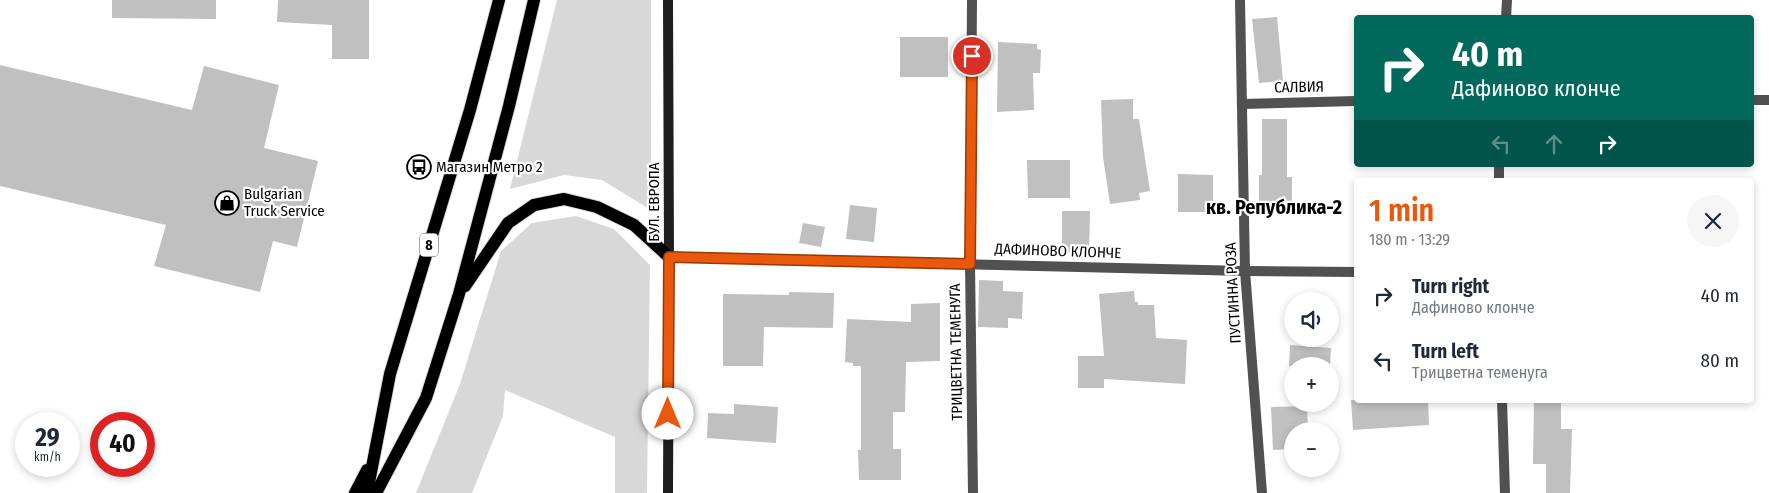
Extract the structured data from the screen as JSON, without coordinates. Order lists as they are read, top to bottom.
{
  "streets": {
    "main road": ["8"],
    "street": [
      "САЛВИЯ",
      "БУЛ. ЕВРОПА",
      "ДАФИНОВО КЛОНЧЕ",
      "ПУСТИННА РОЗА",
      "ТРИЦВЕТНА ТЕМЕНУГА"
    ]
  },
  "crossings": [
    ["САЛВИЯ", "ПУСТИННА РОЗА"],
    ["БУЛ. ЕВРОПА", "ДАФИНОВО КЛОНЧЕ"],
    ["ДАФИНОВО КЛОНЧЕ", "ПУСТИННА РОЗА"],
    ["ДАФИНОВО КЛОНЧЕ", "ТРИЦВЕТНА ТЕМЕНУГА"]
  ],
  "districts": ["кв. Република-2"],
  "places": {
    "bus stop": ["Магазин Метро 2"],
    "shop": ["Bulgarian Truck Service"]
  },
  "page": {
    "turn": ["40 m", "Дафиново клонче"],
    "heading": ["1 min", "180 m · 13:29"],
    "list": [
      {
        "name": "Turn right",
        "note": "Дафиново клонче",
        "value": "40 m"
      },
      {
        "name": "Turn left",
        "note": "Трицветна теменуга",
        "value": "80 m"
      }
    ],
    "map_buttons": ["+", "−"],
    "speed": "29 km/h",
    "limit": "40"
  }
}
